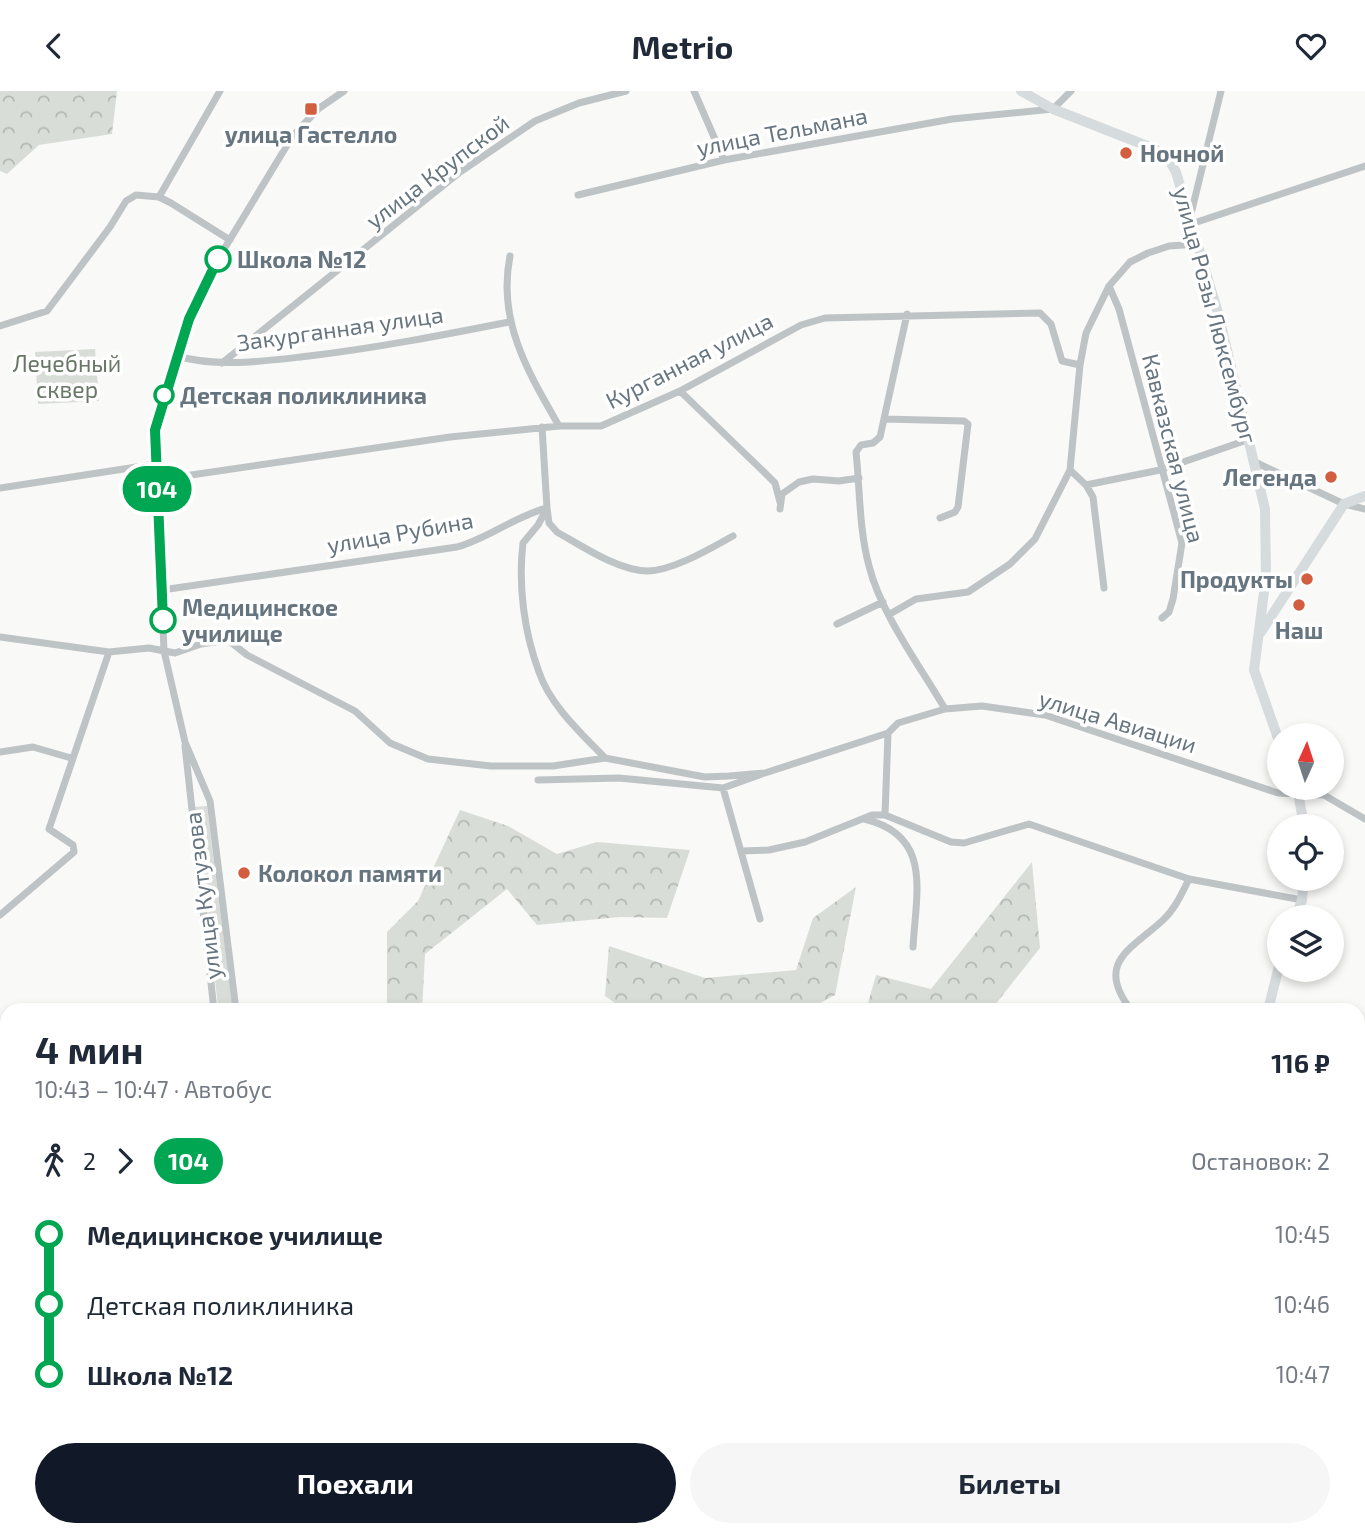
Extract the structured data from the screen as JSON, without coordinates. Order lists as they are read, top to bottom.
{
  "streets": {
    "street": [
      "улица Тельмана",
      "улица Крупской",
      "улица Розы Люксембург",
      "Закурганная улица",
      "Курганная улица",
      "Кавказская улица",
      "улица Рубина",
      "улица Авиации",
      "улица Кутузова"
    ]
  },
  "crossings": [
    ["улица Тельмана", "улица Розы Люксембург"],
    ["улица Крупской", "Закурганная улица"],
    ["Закурганная улица", "улица Кутузова"],
    ["Курганная улица", "улица Кутузова"],
    ["улица Рубина", "улица Кутузова"],
    ["улица Авиации", "улица Кутузова"]
  ],
  "parks": ["Лечебный сквер"],
  "places": {
    "transit": ["улица Гастелло"],
    "other": [
      "Ночной",
      "Школа №12",
      "Детская поликлиника",
      "Легенда",
      "Продукты",
      "Наш",
      "Медицинское училище",
      "Колокол памяти"
    ]
  },
  "lines": ["bus line 104"],
  "north": "top",
  "page": {
    "header": "Metrio",
    "on_map": "104",
    "heading": ["4 мин", "10:43 – 10:47 · Автобус", "116 ₽"],
    "legs": ["2", "104", "Остановок: 2"],
    "list": [
      {
        "name": "Медицинское училище",
        "value": "10:45"
      },
      {
        "name": "Детская поликлиника",
        "value": "10:46"
      },
      {
        "name": "Школа №12",
        "value": "10:47"
      }
    ],
    "buttons": ["Поехали", "Билеты"]
  }
}
